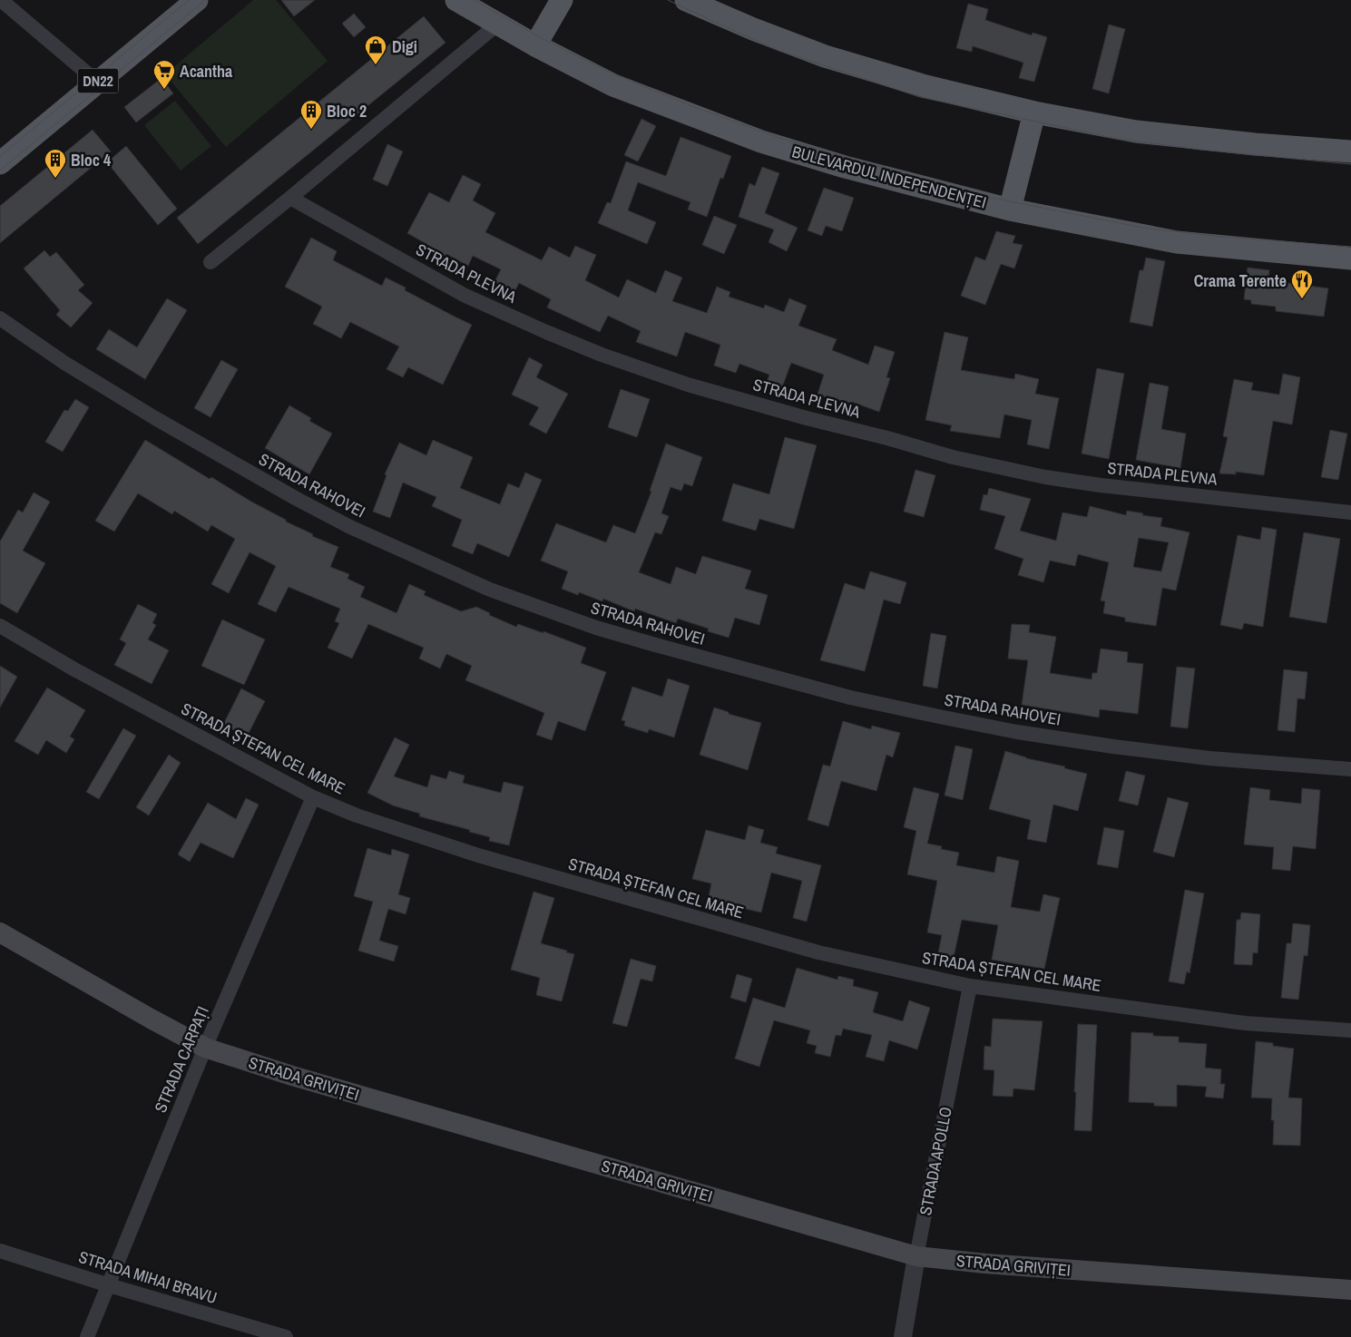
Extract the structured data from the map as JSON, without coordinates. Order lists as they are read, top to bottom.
{
  "streets": {
    "main road": ["DN22", "BULEVARDUL INDEPENDENȚEI", "STRADA GRIVIȚEI"],
    "street": [
      "STRADA PLEVNA",
      "STRADA RAHOVEI",
      "STRADA ȘTEFAN CEL MARE",
      "STRADA CARPAȚI",
      "STRADA APOLLO",
      "STRADA MIHAI BRAVU"
    ]
  },
  "crossings": [
    ["STRADA ȘTEFAN CEL MARE", "STRADA CARPAȚI"],
    ["STRADA ȘTEFAN CEL MARE", "STRADA APOLLO"],
    ["STRADA CARPAȚI", "STRADA GRIVIȚEI"],
    ["STRADA CARPAȚI", "STRADA MIHAI BRAVU"],
    ["STRADA GRIVIȚEI", "STRADA APOLLO"]
  ],
  "places": {
    "shop": ["Digi"],
    "supermarket": ["Acantha"],
    "building": ["Bloc 2", "Bloc 4"],
    "restaurant": ["Crama Terente"]
  }
}
